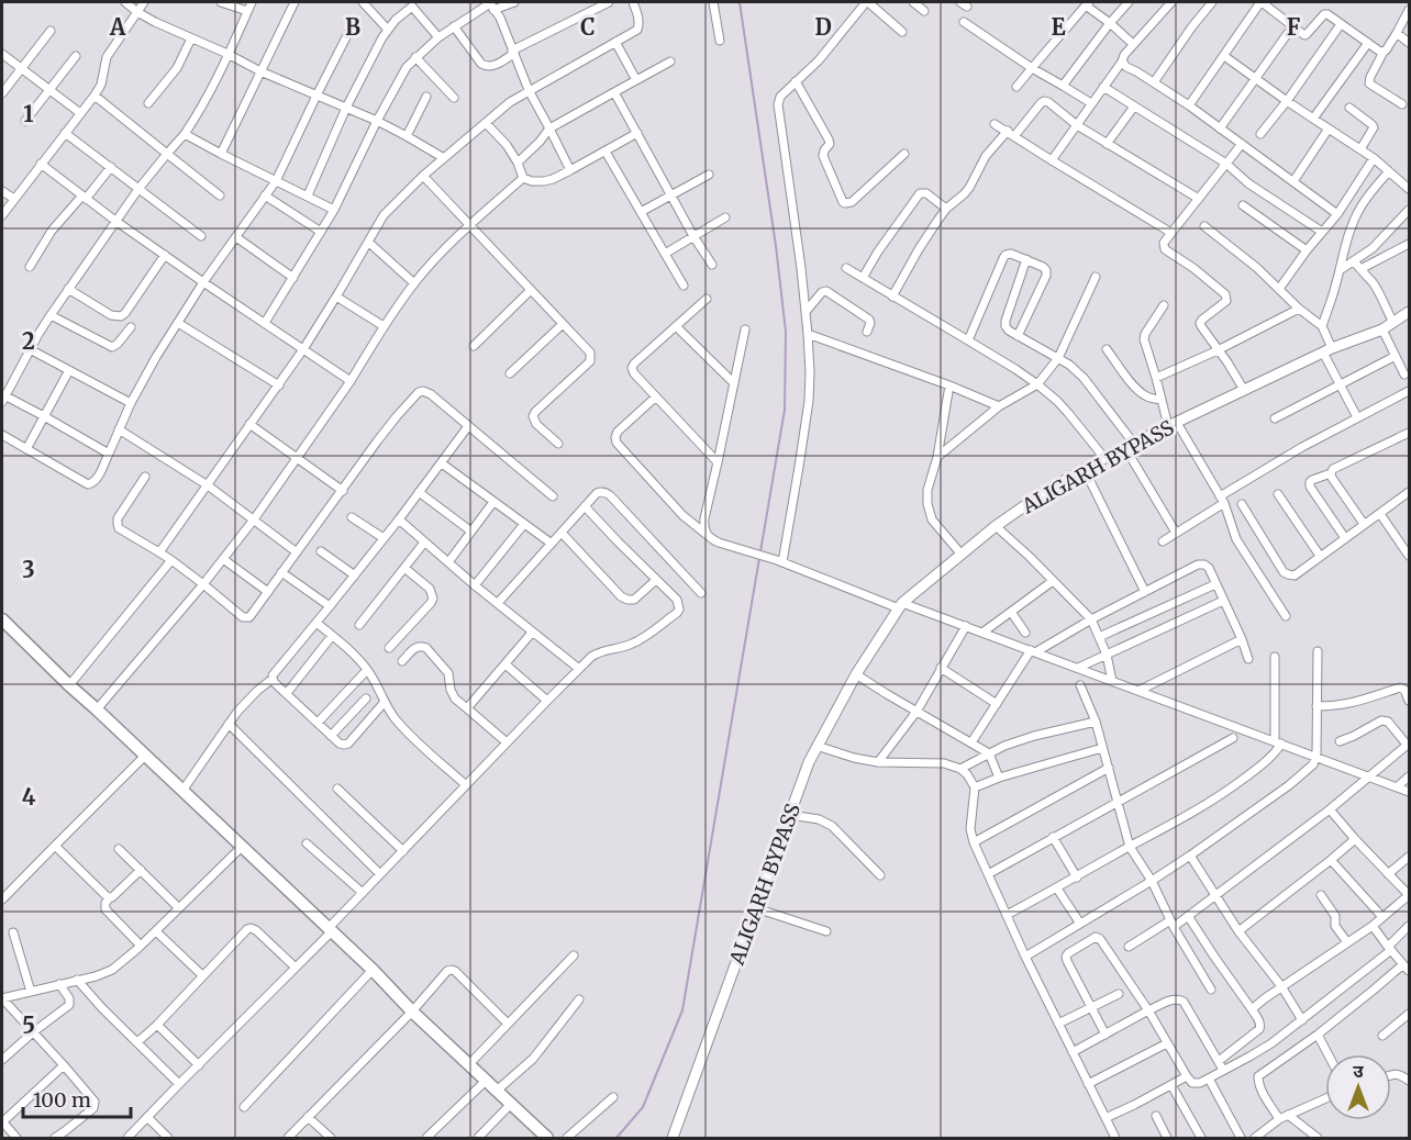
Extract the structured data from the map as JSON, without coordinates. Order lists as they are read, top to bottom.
{
  "streets": {
    "main road": ["ALIGARH BYPASS"]
  },
  "scale_bar": "100 m",
  "north": "top",
  "grid": {
    "columns": [
      "A",
      "B",
      "C",
      "D",
      "E",
      "F"
    ],
    "rows": [
      "1",
      "2",
      "3",
      "4",
      "5"
    ]
  }
}
